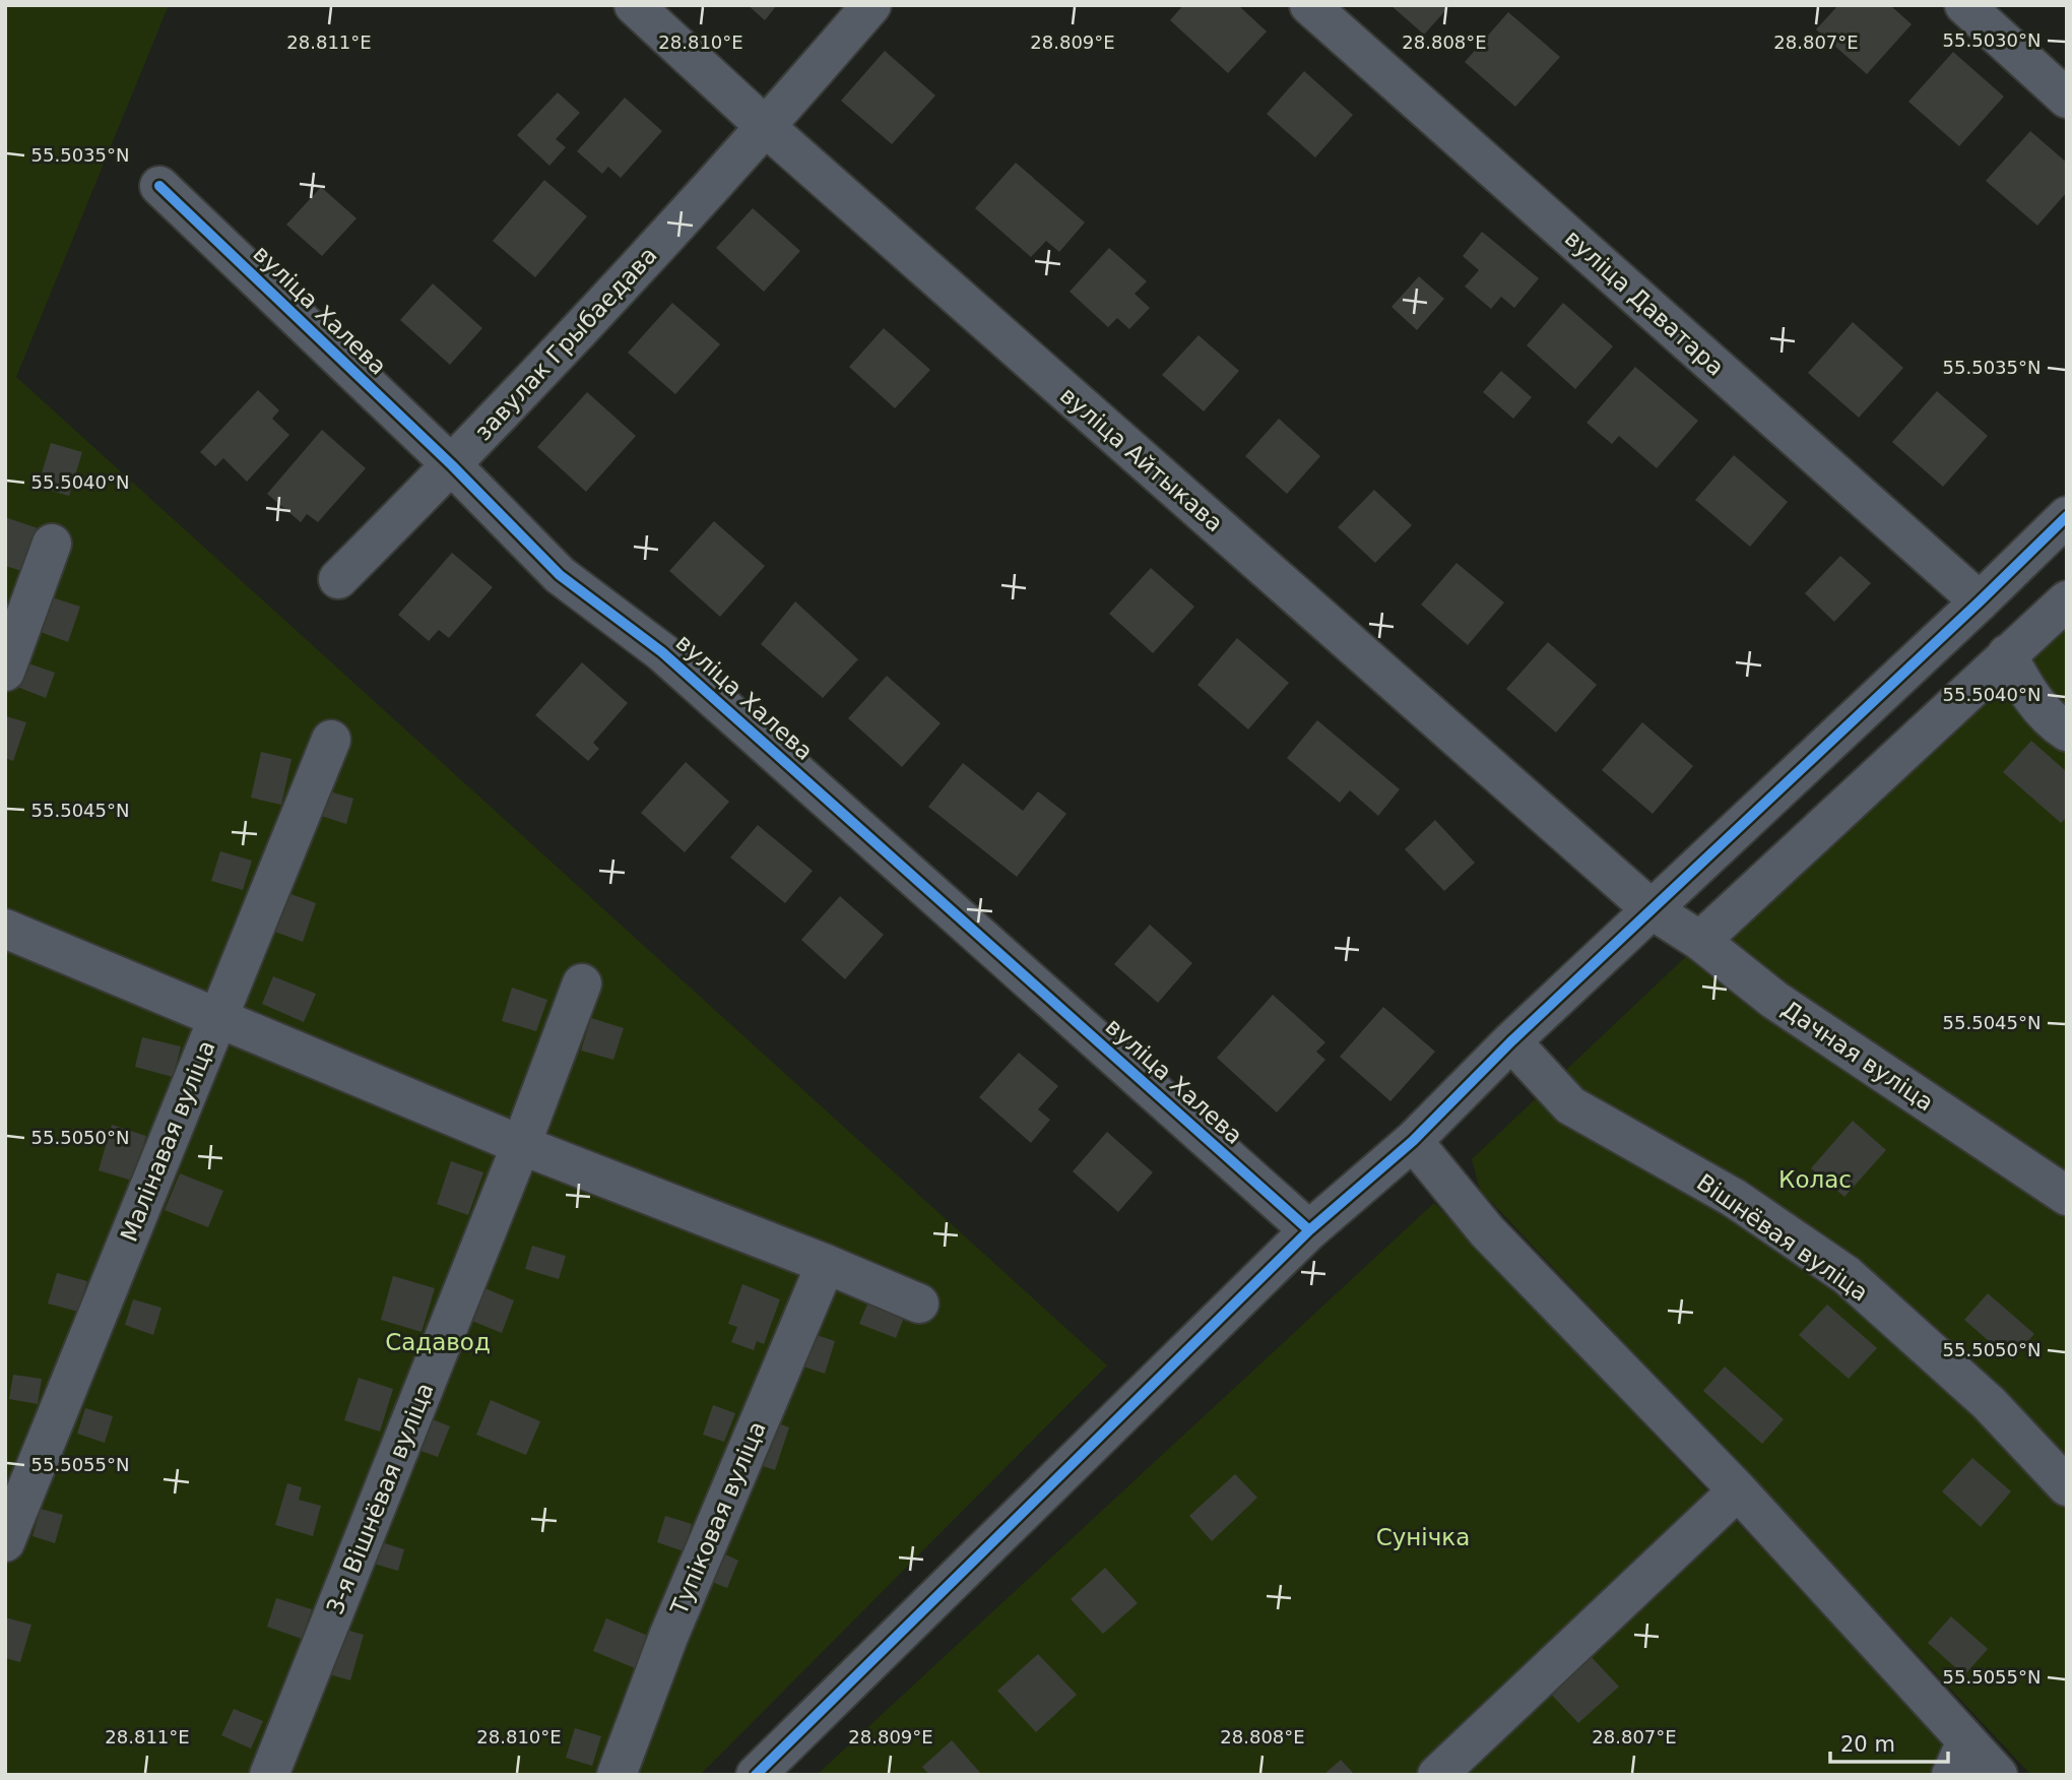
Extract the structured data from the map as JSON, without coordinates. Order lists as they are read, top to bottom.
{
  "streets": {
    "street": [
      "вуліца Даватара",
      "вуліца Халева",
      "завулак Грыбаедава",
      "вуліца Айтыкава",
      "Дачная вуліца",
      "Малінавая вуліца",
      "Вішнёвая вуліца",
      "3-я Вішнёвая вуліца",
      "Тупіковая вуліца"
    ]
  },
  "crossings": [
    ["вуліца Халева", "завулак Грыбаедава"],
    ["завулак Грыбаедава", "вуліца Айтыкава"],
    ["вуліца Айтыкава", "Дачная вуліца"]
  ],
  "parks": ["Колас", "Садавод", "Сунічка"],
  "scale_bar": "20 m",
  "coordinates": [
    "55.5030°N",
    "28.811°E",
    "28.810°E",
    "28.809°E",
    "28.808°E",
    "28.807°E",
    "55.5035°N",
    "55.5040°N",
    "55.5045°N",
    "55.5050°N",
    "55.5055°N"
  ]
}
